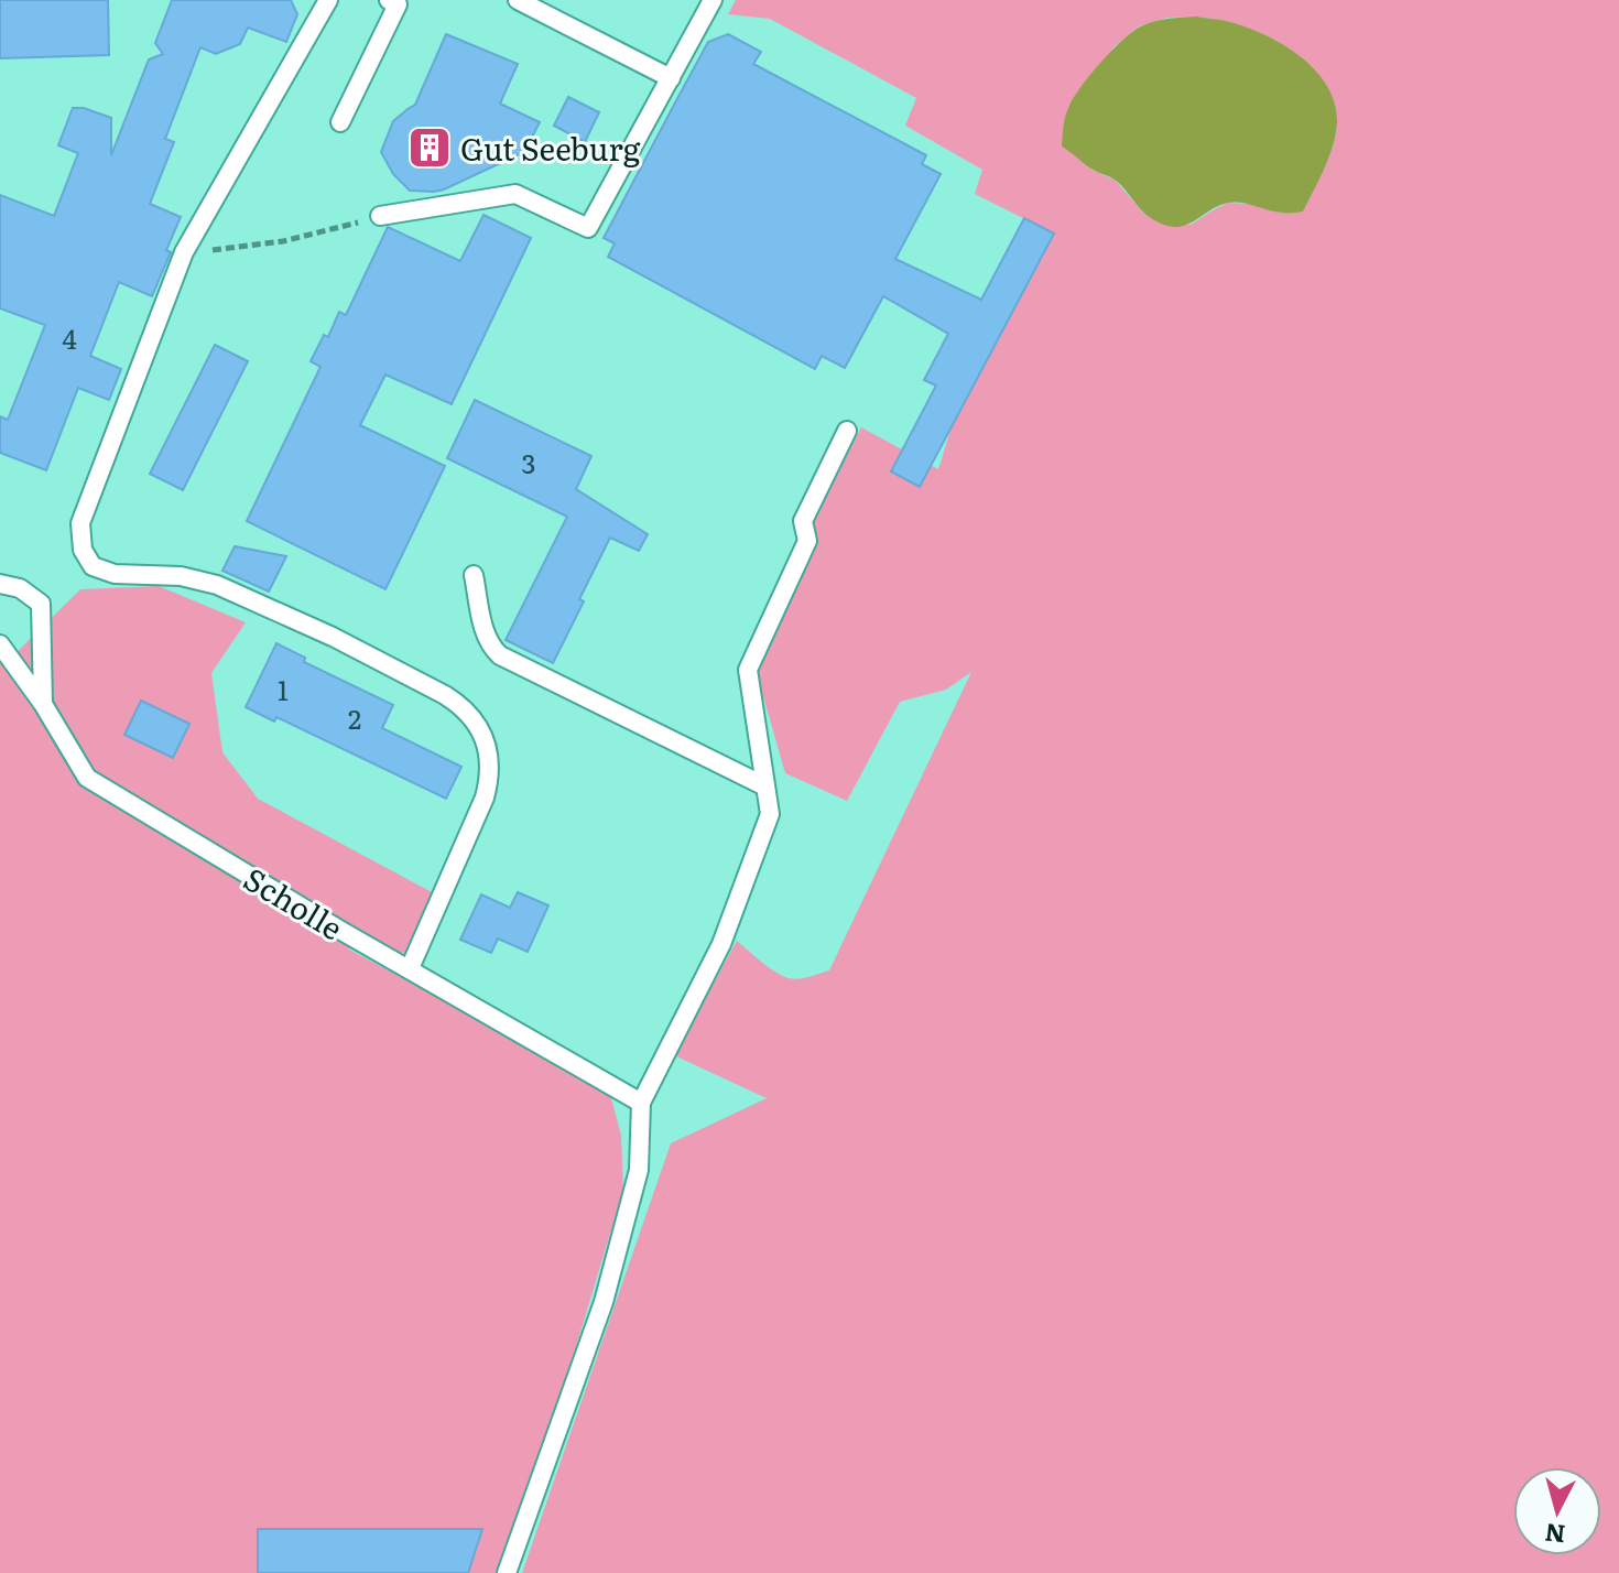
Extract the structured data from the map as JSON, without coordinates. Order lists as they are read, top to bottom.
{
  "streets": {
    "lane": ["Scholle"]
  },
  "places": {
    "building": ["Gut Seeburg"]
  },
  "house_numbers": [
    "4",
    "3",
    "1",
    "2"
  ],
  "north": "bottom"
}
